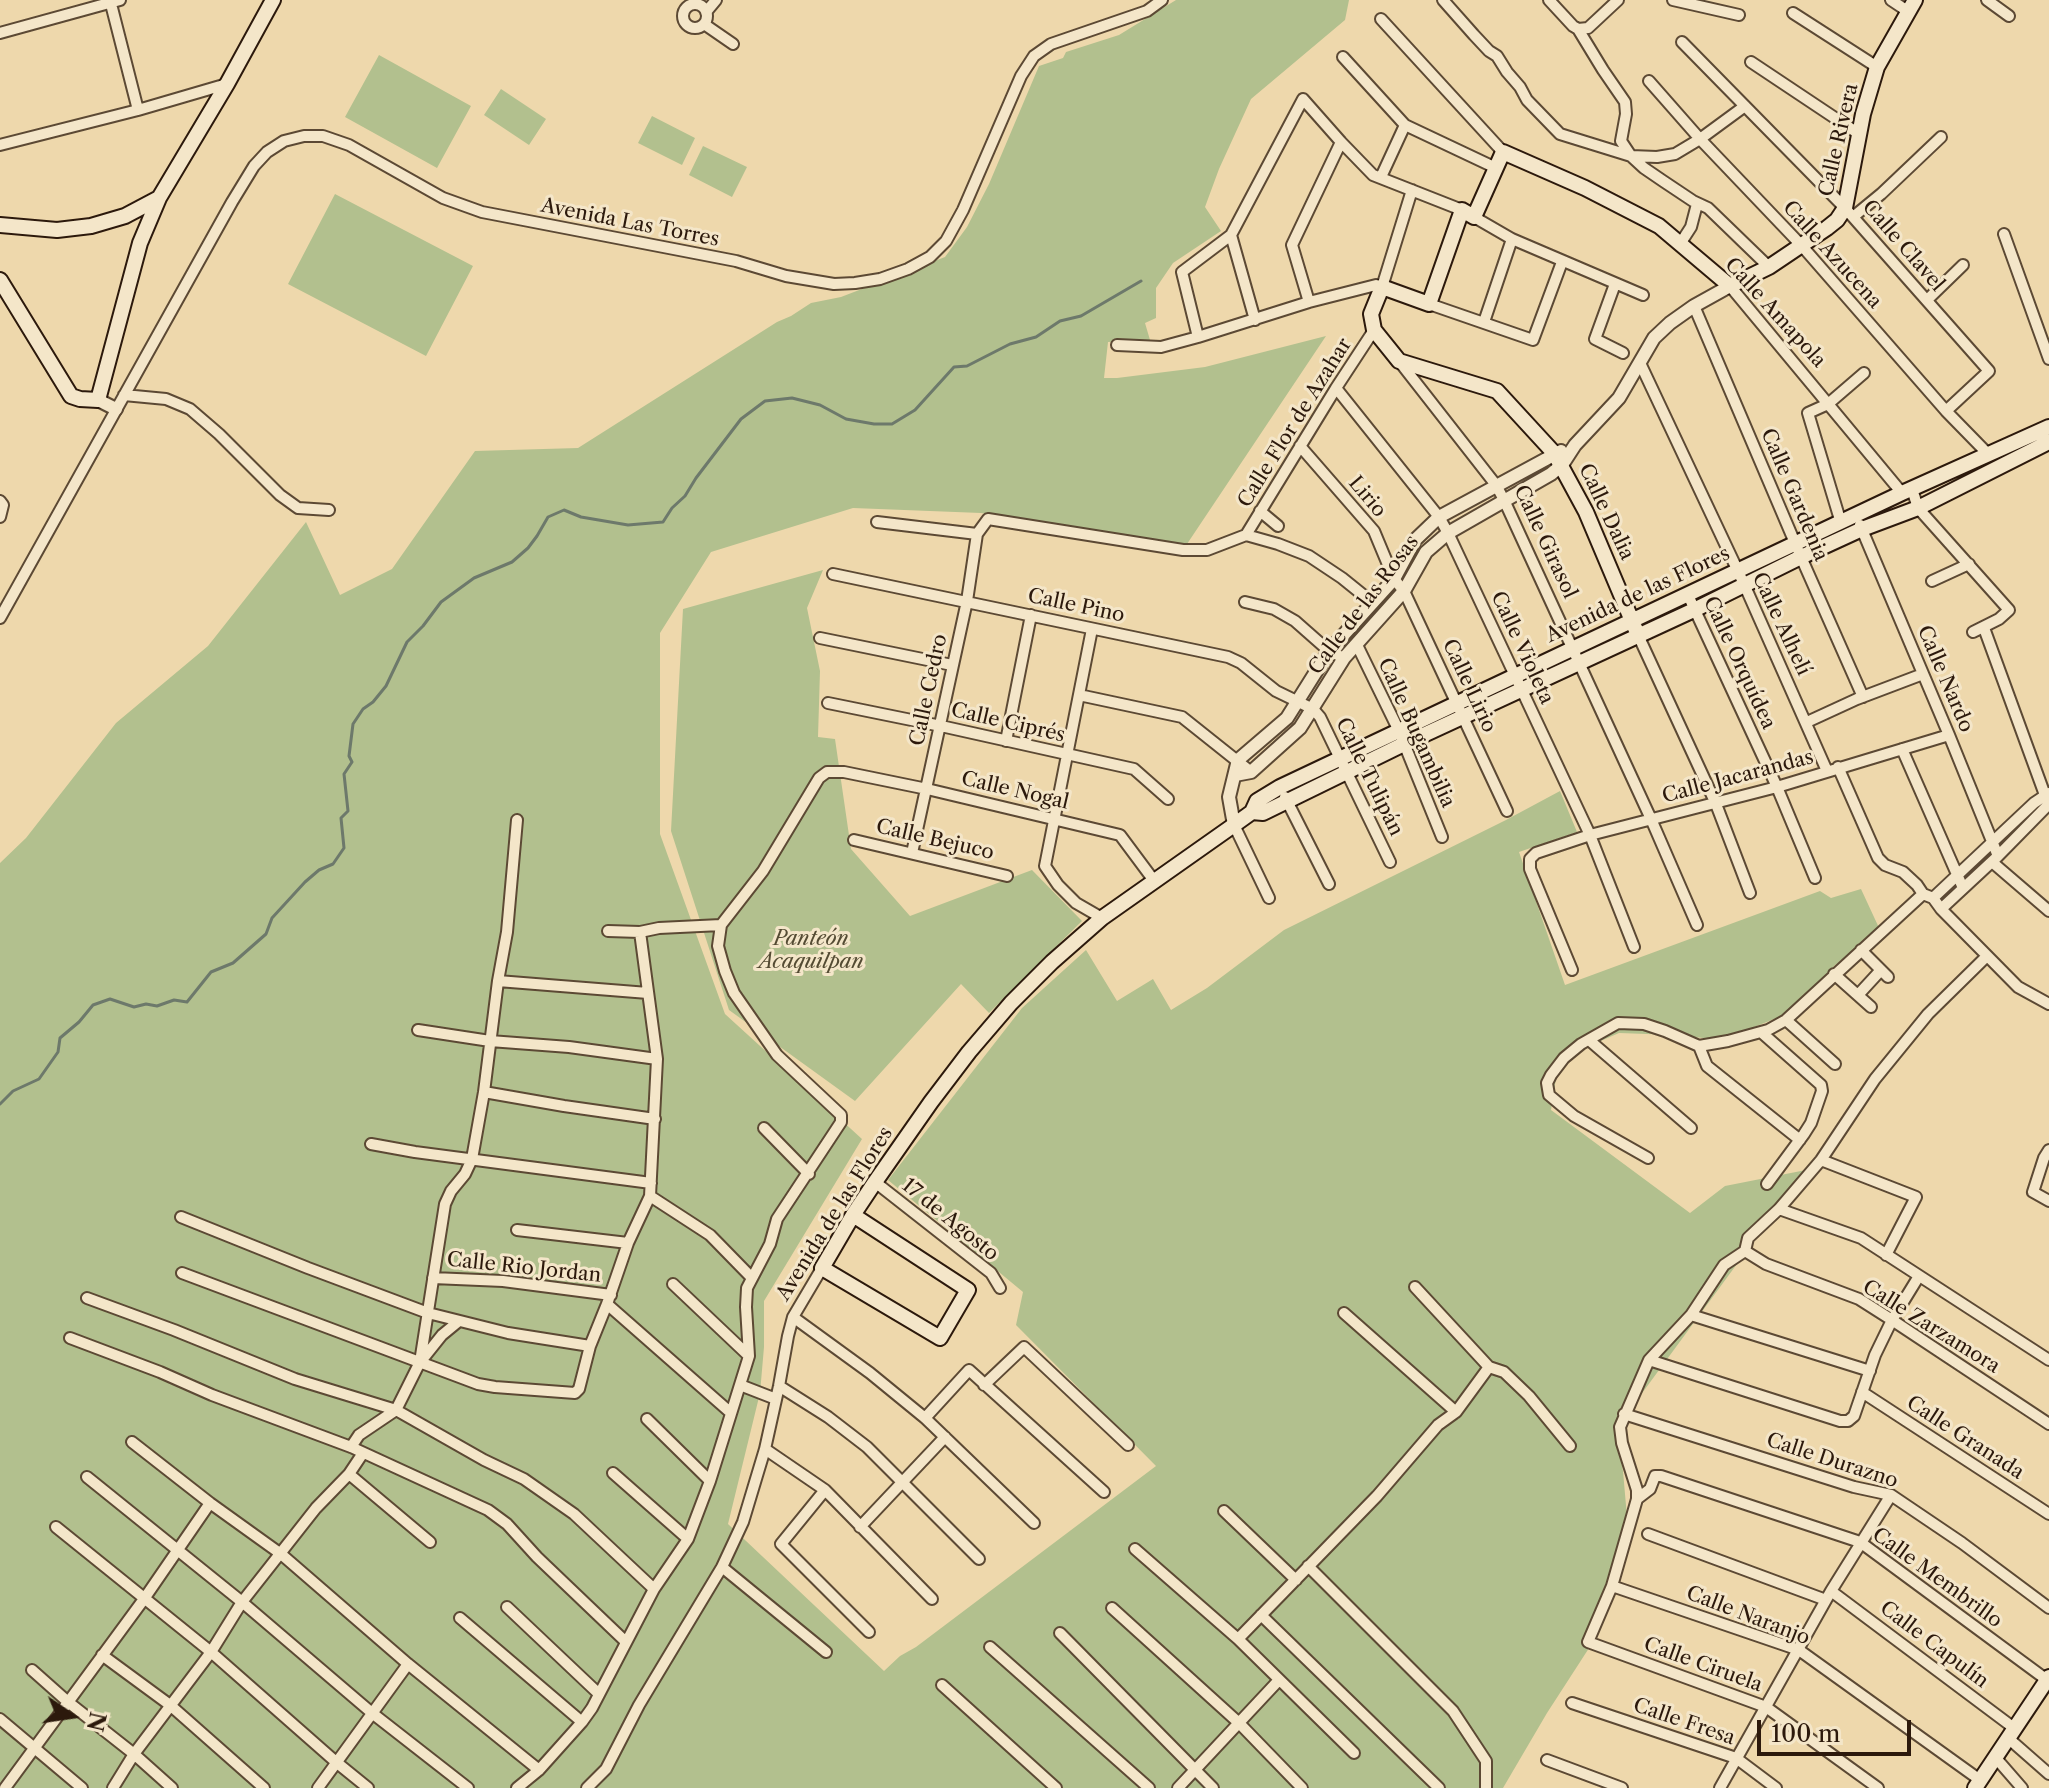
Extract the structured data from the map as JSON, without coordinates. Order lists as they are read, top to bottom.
{
  "streets": {
    "main road": [
      "Calle Rivera",
      "Calle Amapola",
      "Calle Dalia",
      "Calle Girasol",
      "Avenida de las Flores"
    ],
    "street": [
      "Avenida Las Torres",
      "Calle Clavel",
      "Calle Azucena",
      "Calle Flor de Azahar",
      "Calle Gardenia",
      "Lirio",
      "Calle de las Rosas",
      "Calle Pino",
      "Calle Alhelí",
      "Calle Violeta",
      "Calle Orquídea",
      "Calle Nardo",
      "Calle Lirio",
      "Calle Cedro",
      "Calle Ciprés",
      "Calle Bugambilia",
      "Calle Tulipán",
      "Calle Jacarandas",
      "Calle Nogal",
      "Calle Bejuco",
      "17 de Agosto",
      "Calle Rio Jordan",
      "Calle Zarzamora",
      "Calle Granada",
      "Calle Durazno",
      "Calle Membrillo",
      "Calle Naranjo",
      "Calle Capulín",
      "Calle Ciruela",
      "Calle Fresa"
    ]
  },
  "crossings": [
    ["Calle Rivera", "Calle Clavel"],
    ["Calle Rivera", "Calle Azucena"],
    ["Calle Rivera", "Calle Amapola"],
    ["Calle Rivera", "Calle de las Rosas"],
    ["Calle Clavel", "Calle Azucena"],
    ["Calle Azucena", "Avenida de las Flores"],
    ["Calle Amapola", "Avenida de las Flores"],
    ["Calle Amapola", "Calle de las Rosas"],
    ["Calle Flor de Azahar", "Lirio"],
    ["Calle Flor de Azahar", "Calle Girasol"],
    ["Calle Flor de Azahar", "Calle Violeta"],
    ["Calle Gardenia", "Avenida de las Flores"],
    ["Calle Gardenia", "Calle de las Rosas"],
    ["Lirio", "Calle de las Rosas"],
    ["Lirio", "Calle Lirio"],
    ["Calle Dalia", "Calle Girasol"],
    ["Calle Dalia", "Avenida de las Flores"],
    ["Calle Dalia", "Calle de las Rosas"],
    ["Calle Dalia", "Calle Jacarandas"],
    ["Calle Girasol", "Avenida de las Flores"],
    ["Calle Girasol", "Calle de las Rosas"],
    ["Calle Girasol", "Calle Jacarandas"],
    ["Avenida de las Flores", "Calle Alhelí"],
    ["Avenida de las Flores", "Calle Violeta"],
    ["Avenida de las Flores", "Calle Orquídea"],
    ["Avenida de las Flores", "Calle Nardo"],
    ["Avenida de las Flores", "Calle Lirio"],
    ["Avenida de las Flores", "Calle Bugambilia"],
    ["Avenida de las Flores", "Calle Tulipán"],
    ["Avenida de las Flores", "Calle Nogal"],
    ["Avenida de las Flores", "17 de Agosto"],
    ["Calle de las Rosas", "Calle Pino"],
    ["Calle de las Rosas", "Calle Alhelí"],
    ["Calle de las Rosas", "Calle Violeta"],
    ["Calle de las Rosas", "Calle Lirio"],
    ["Calle de las Rosas", "Calle Bugambilia"],
    ["Calle de las Rosas", "Calle Tulipán"],
    ["Calle Pino", "Calle Cedro"],
    ["Calle Pino", "Calle Tulipán"],
    ["Calle Alhelí", "Calle Jacarandas"],
    ["Calle Violeta", "Calle Jacarandas"],
    ["Calle Orquídea", "Calle Jacarandas"],
    ["Calle Nardo", "Calle Jacarandas"],
    ["Calle Cedro", "Calle Ciprés"],
    ["Calle Cedro", "Calle Nogal"],
    ["Calle Cedro", "Calle Bejuco"],
    ["Calle Naranjo", "Calle Ciruela"]
  ],
  "parks": ["Panteón Acaquilpan"],
  "scale_bar": "100 m",
  "north": "right"
}
